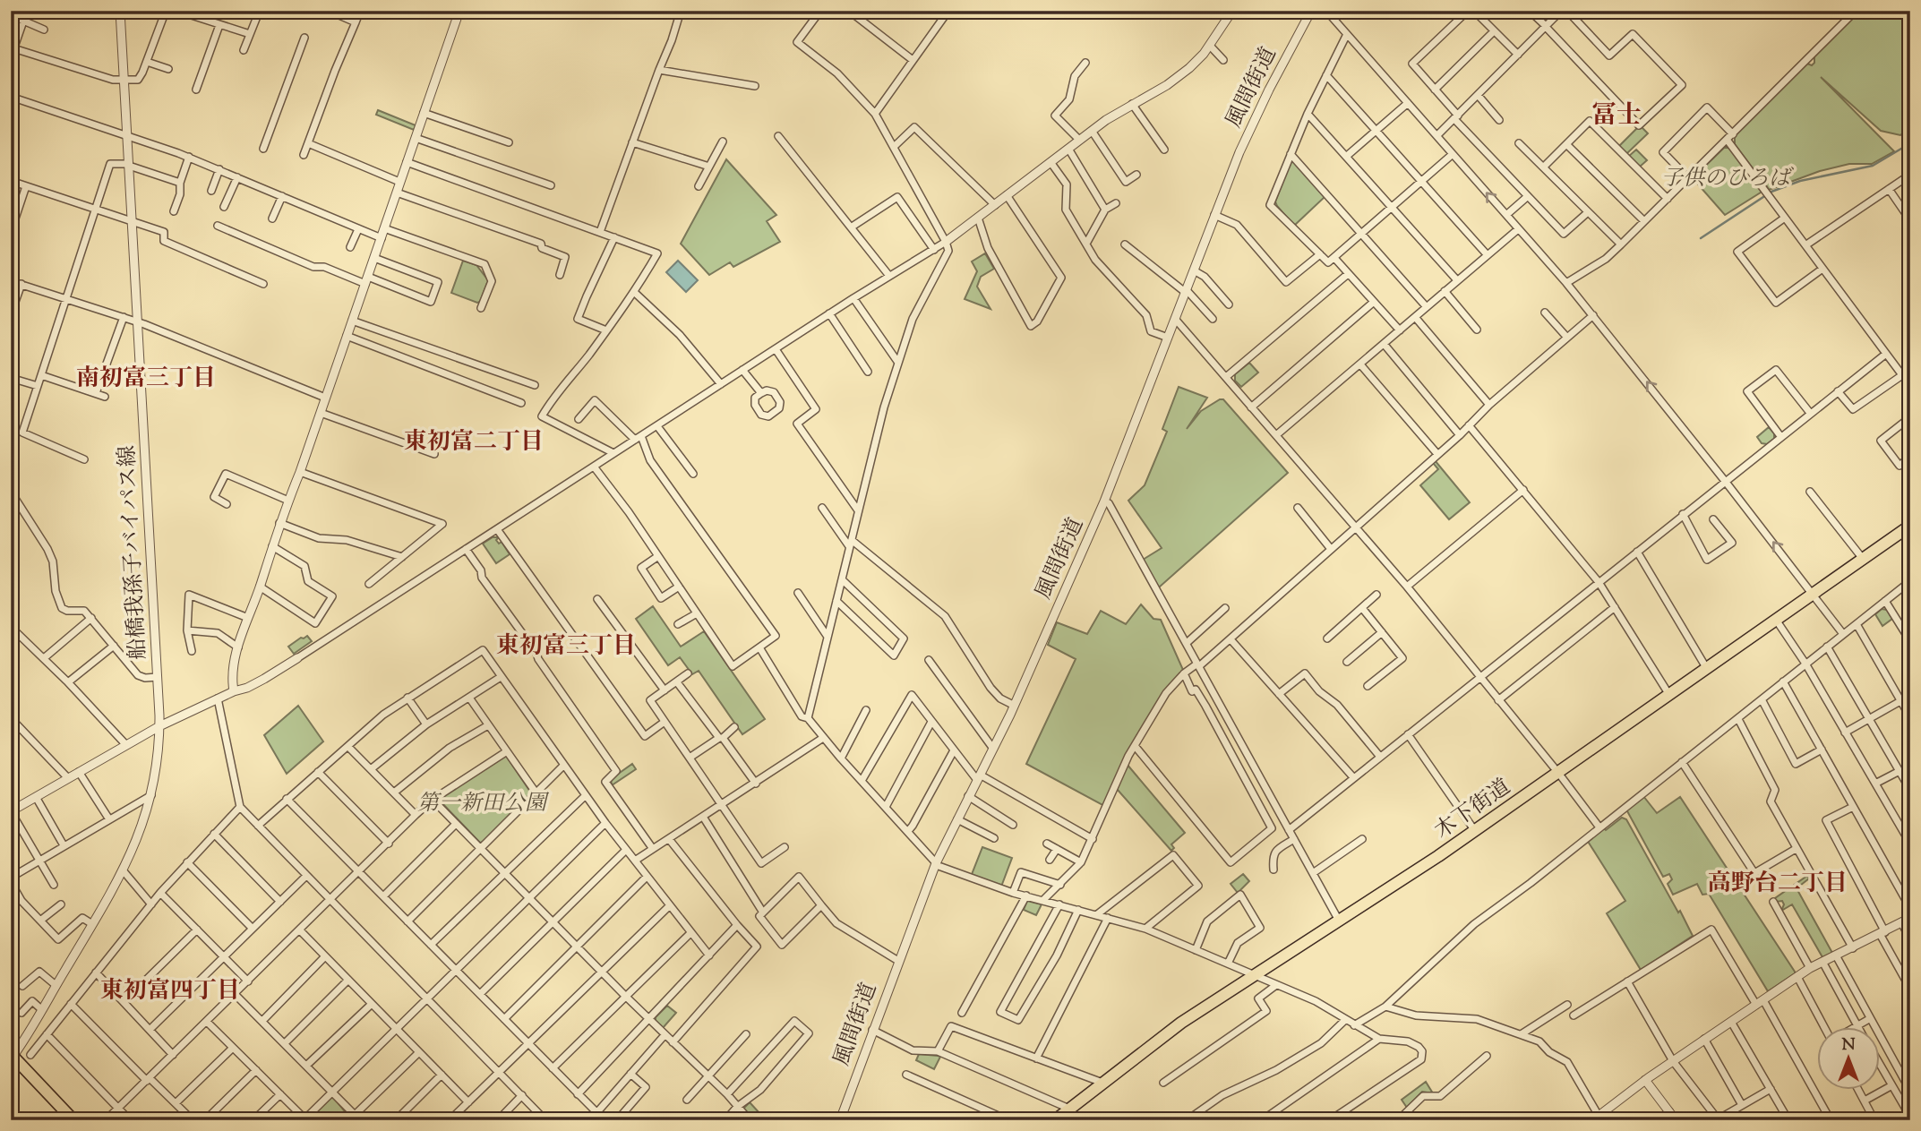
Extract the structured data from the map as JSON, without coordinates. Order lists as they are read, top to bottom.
{
  "streets": {
    "main road": ["木下街道"],
    "street": ["風間街道", "船橋我孫子バイパス線"]
  },
  "districts": [
    "冨士",
    "南初富三丁目",
    "東初富二丁目",
    "東初富三丁目",
    "高野台二丁目",
    "東初富四丁目"
  ],
  "parks": ["子供のひろば", "第一新田公園"],
  "north": "top"
}
